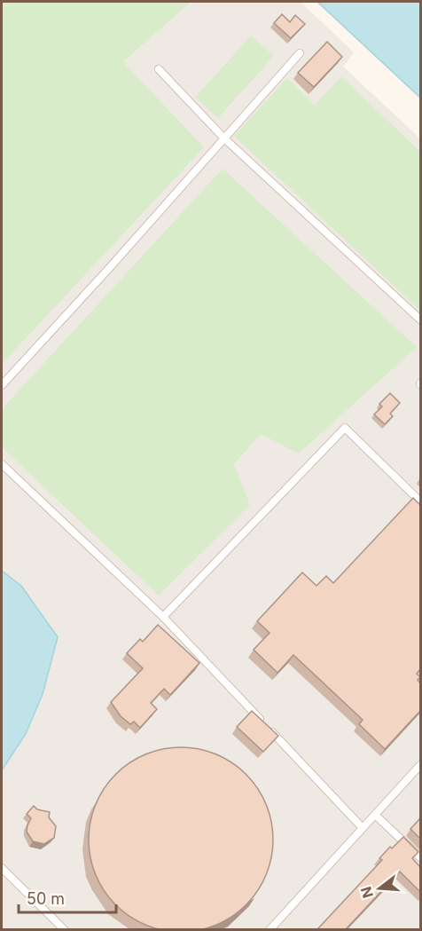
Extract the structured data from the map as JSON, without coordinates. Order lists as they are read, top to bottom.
{
  "scale_bar": "50 m",
  "north": "left"
}
